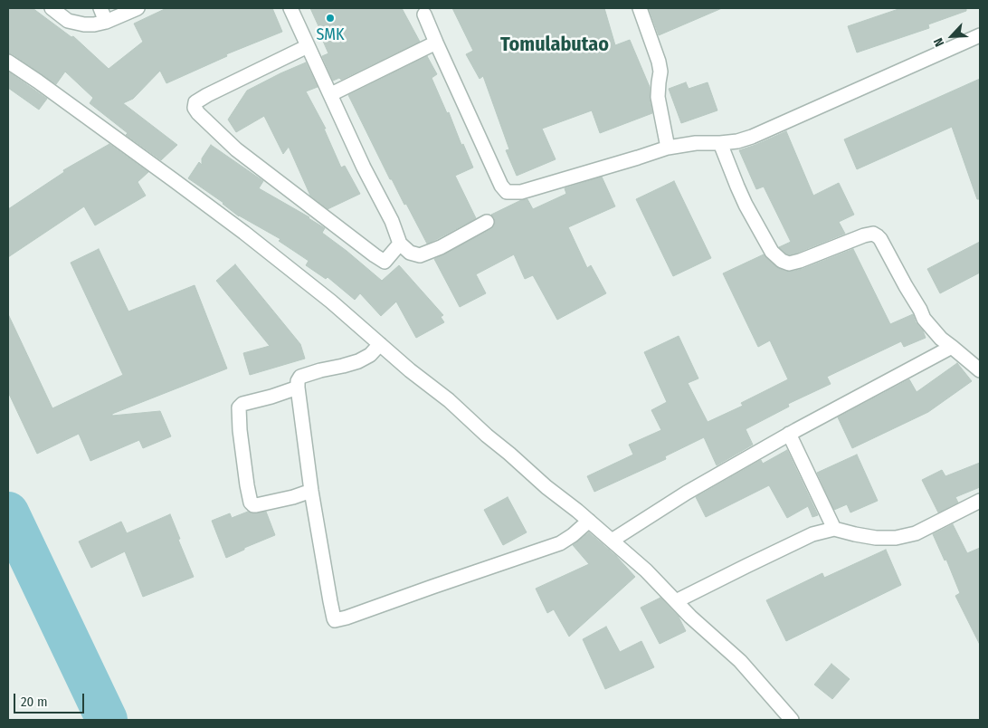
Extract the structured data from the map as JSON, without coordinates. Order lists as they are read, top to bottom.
{
  "districts": ["Tomulabutao"],
  "places": ["SMK"],
  "scale_bar": "20 m",
  "north": "bottom left"
}
